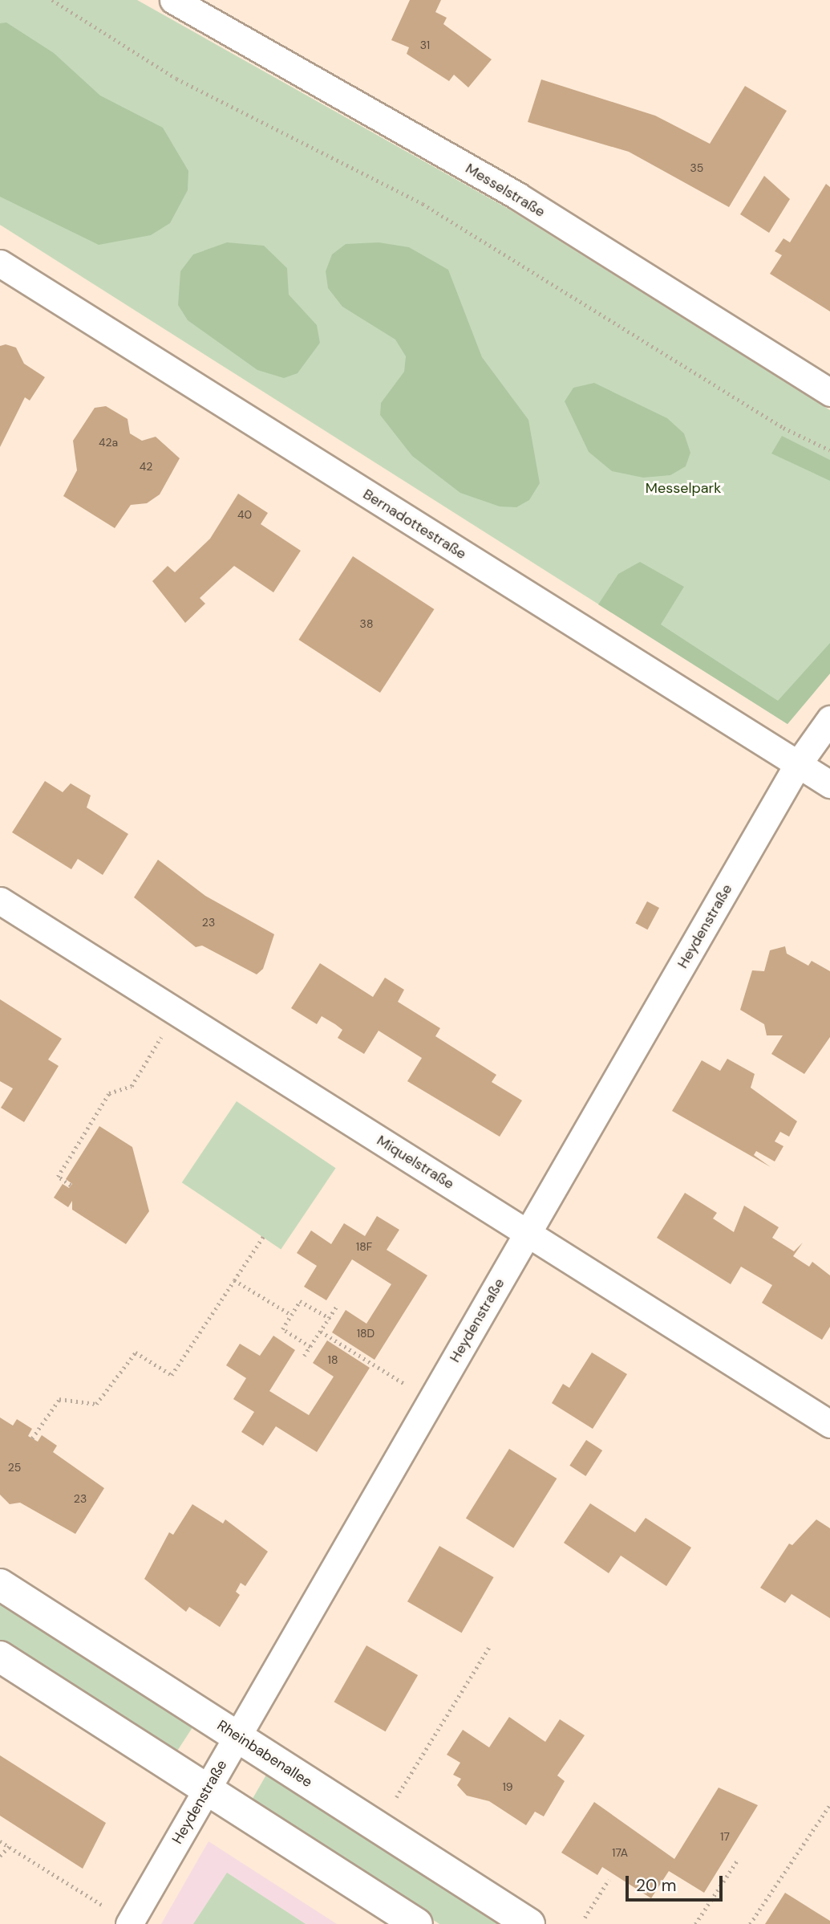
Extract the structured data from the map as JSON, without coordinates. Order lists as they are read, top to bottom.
{
  "streets": {
    "street": [
      "Messelstraße",
      "Bernadottestraße",
      "Heydenstraße",
      "Miquelstraße",
      "Rheinbabenallee"
    ]
  },
  "crossings": [
    ["Bernadottestraße", "Heydenstraße"],
    ["Heydenstraße", "Miquelstraße"],
    ["Heydenstraße", "Rheinbabenallee"]
  ],
  "parks": ["Messelpark"],
  "house_numbers": [
    "31",
    "35",
    "42a",
    "42",
    "40",
    "38",
    "23",
    "18F",
    "18D",
    "18",
    "25",
    "23",
    "19",
    "17",
    "17A"
  ],
  "scale_bar": "20 m"
}
